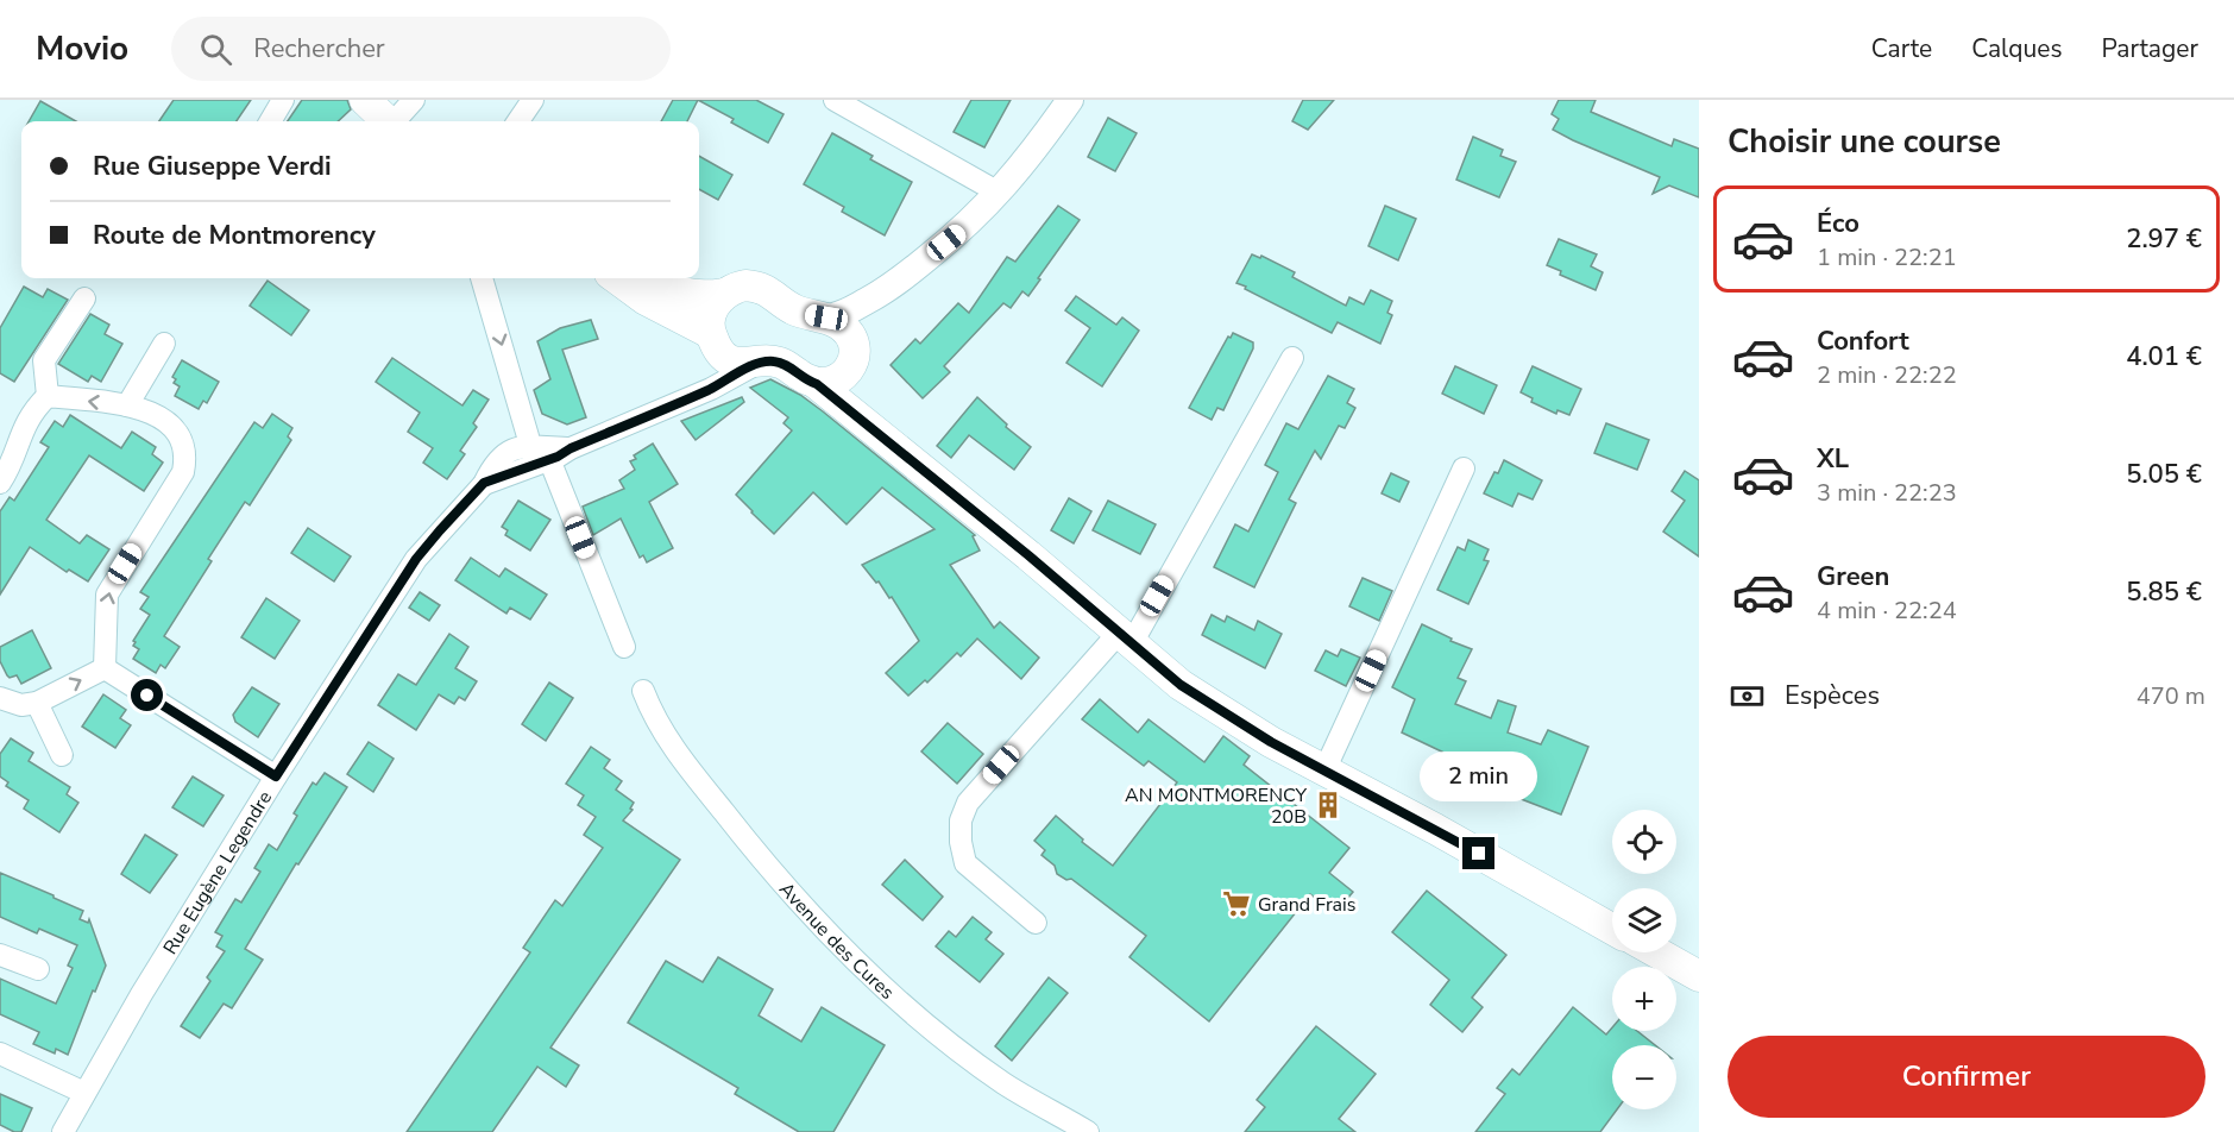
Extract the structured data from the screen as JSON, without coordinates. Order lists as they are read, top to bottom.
{
  "streets": {
    "street": ["Rue Eugène Legendre", "Avenue des Cures"]
  },
  "places": {
    "building": ["AN MONTMORENCY 20B"],
    "supermarket": ["Grand Frais"]
  },
  "page": {
    "header": "Movio",
    "search": "Rechercher",
    "nav": ["Carte", "Calques", "Partager"],
    "heading": "Choisir une course",
    "banner": ["Rue Giuseppe Verdi", "Route de Montmorency"],
    "list": [
      {
        "name": "Éco",
        "note": "1 min · 22:21",
        "value": "2.97 €"
      },
      {
        "name": "Confort",
        "note": "2 min · 22:22",
        "value": "4.01 €"
      },
      {
        "name": "XL",
        "note": "3 min · 22:23",
        "value": "5.05 €"
      },
      {
        "name": "Green",
        "note": "4 min · 22:24",
        "value": "5.85 €"
      }
    ],
    "pay": ["Espèces", "470 m"],
    "bubble": "2 min",
    "map_buttons": ["+", "−"],
    "buttons": "Confirmer"
  }
}
